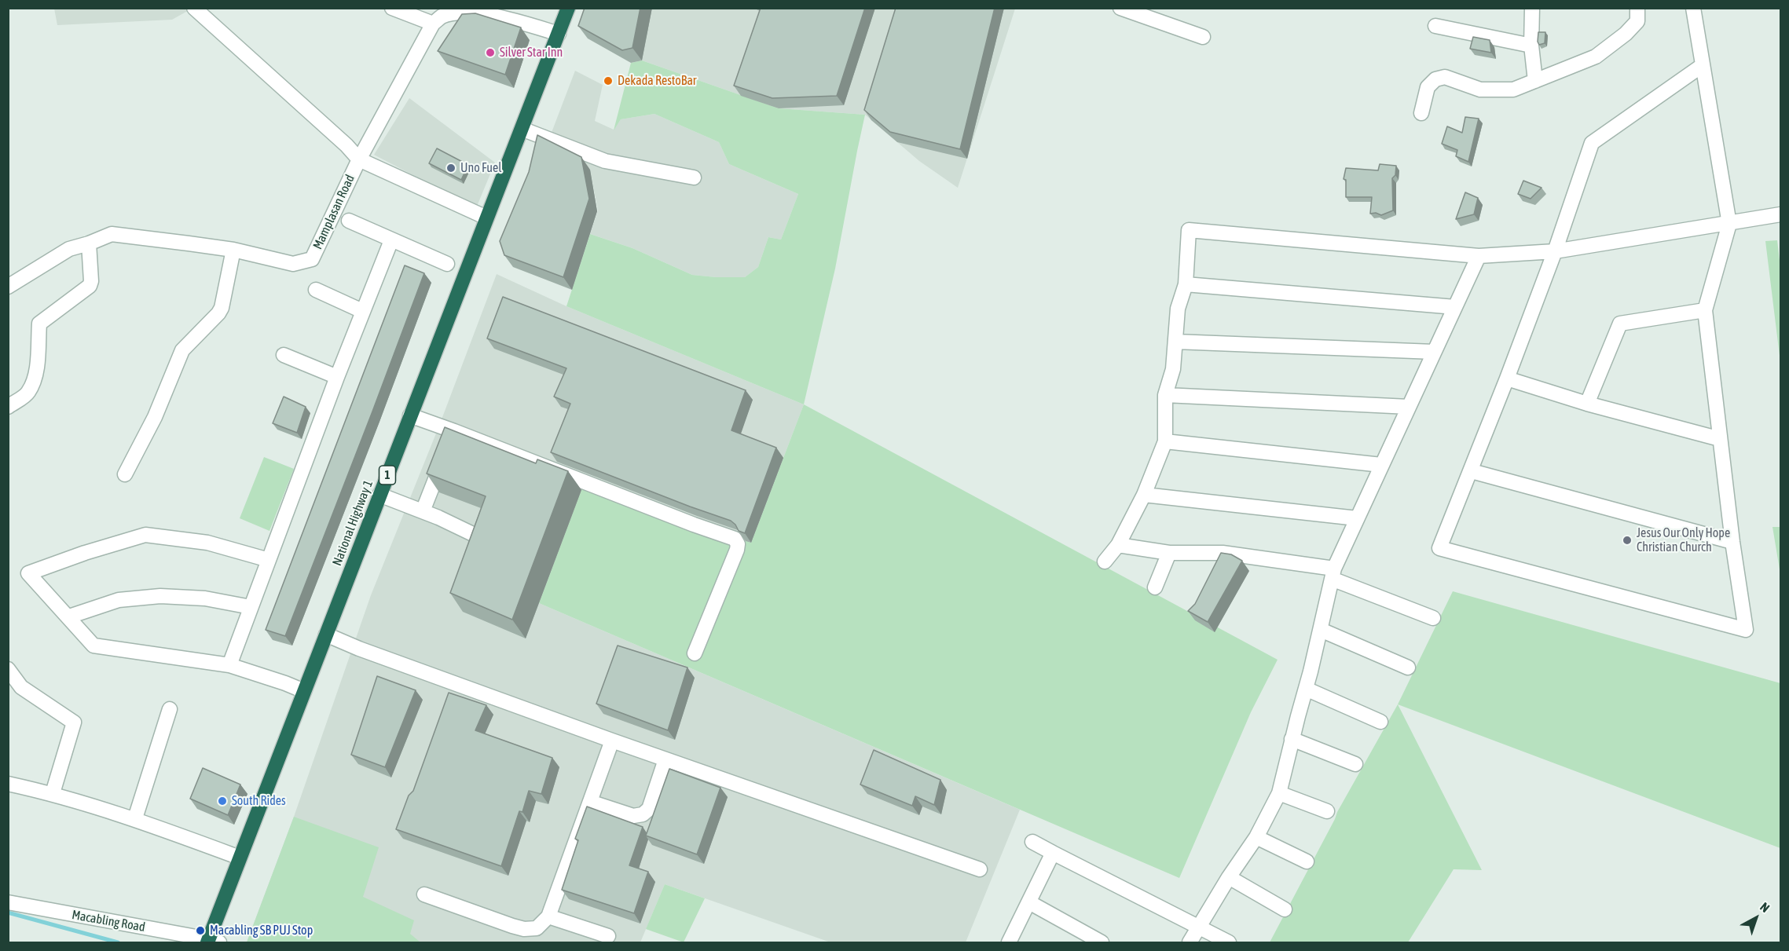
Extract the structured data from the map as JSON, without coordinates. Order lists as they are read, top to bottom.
{
  "streets": {
    "highway": ["1", "National Highway 1"],
    "street": ["Mamplasan Road", "Macabling Road"]
  },
  "crossings": [
    ["National Highway 1", "Macabling Road"]
  ],
  "places": [
    "Silver Star Inn",
    "Dekada RestoBar",
    "Uno Fuel",
    "Jesus Our Only Hope Christian Church",
    "South Rides",
    "Macabling SB PUJ Stop"
  ],
  "north": "top right"
}
